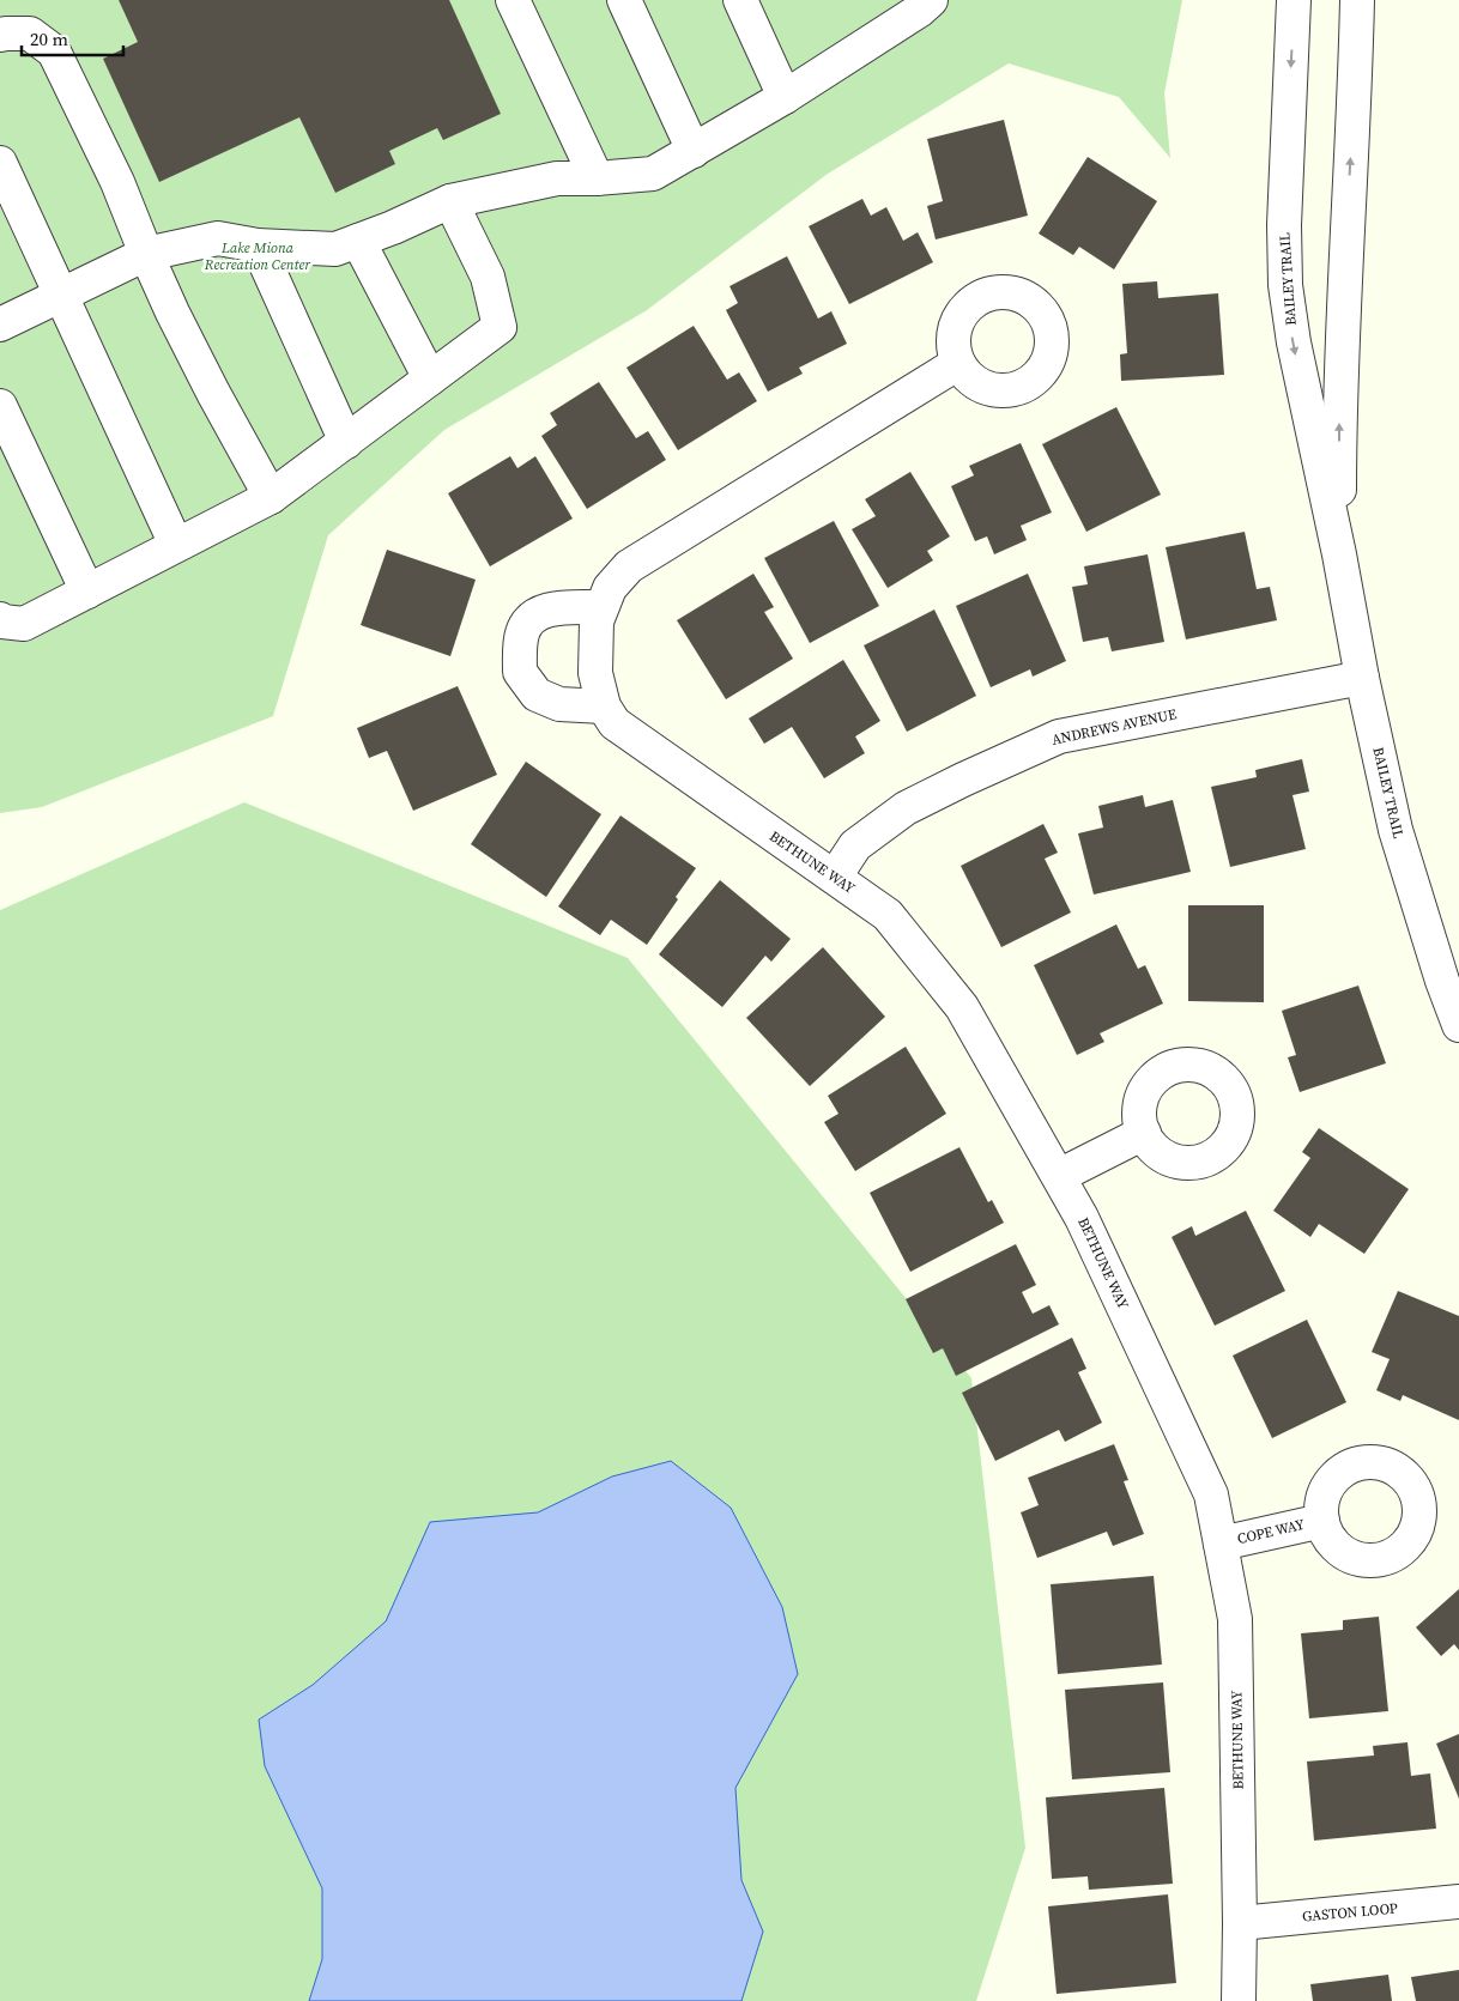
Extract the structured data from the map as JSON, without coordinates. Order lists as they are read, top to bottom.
{
  "streets": {
    "street": [
      "BAILEY TRAIL",
      "ANDREWS AVENUE",
      "BETHUNE WAY",
      "COPE WAY",
      "GASTON LOOP"
    ]
  },
  "crossings": [
    ["BAILEY TRAIL", "ANDREWS AVENUE"],
    ["ANDREWS AVENUE", "BETHUNE WAY"],
    ["BETHUNE WAY", "COPE WAY"],
    ["BETHUNE WAY", "GASTON LOOP"]
  ],
  "parks": ["Lake Miona Recreation Center"],
  "scale_bar": "20 m"
}
